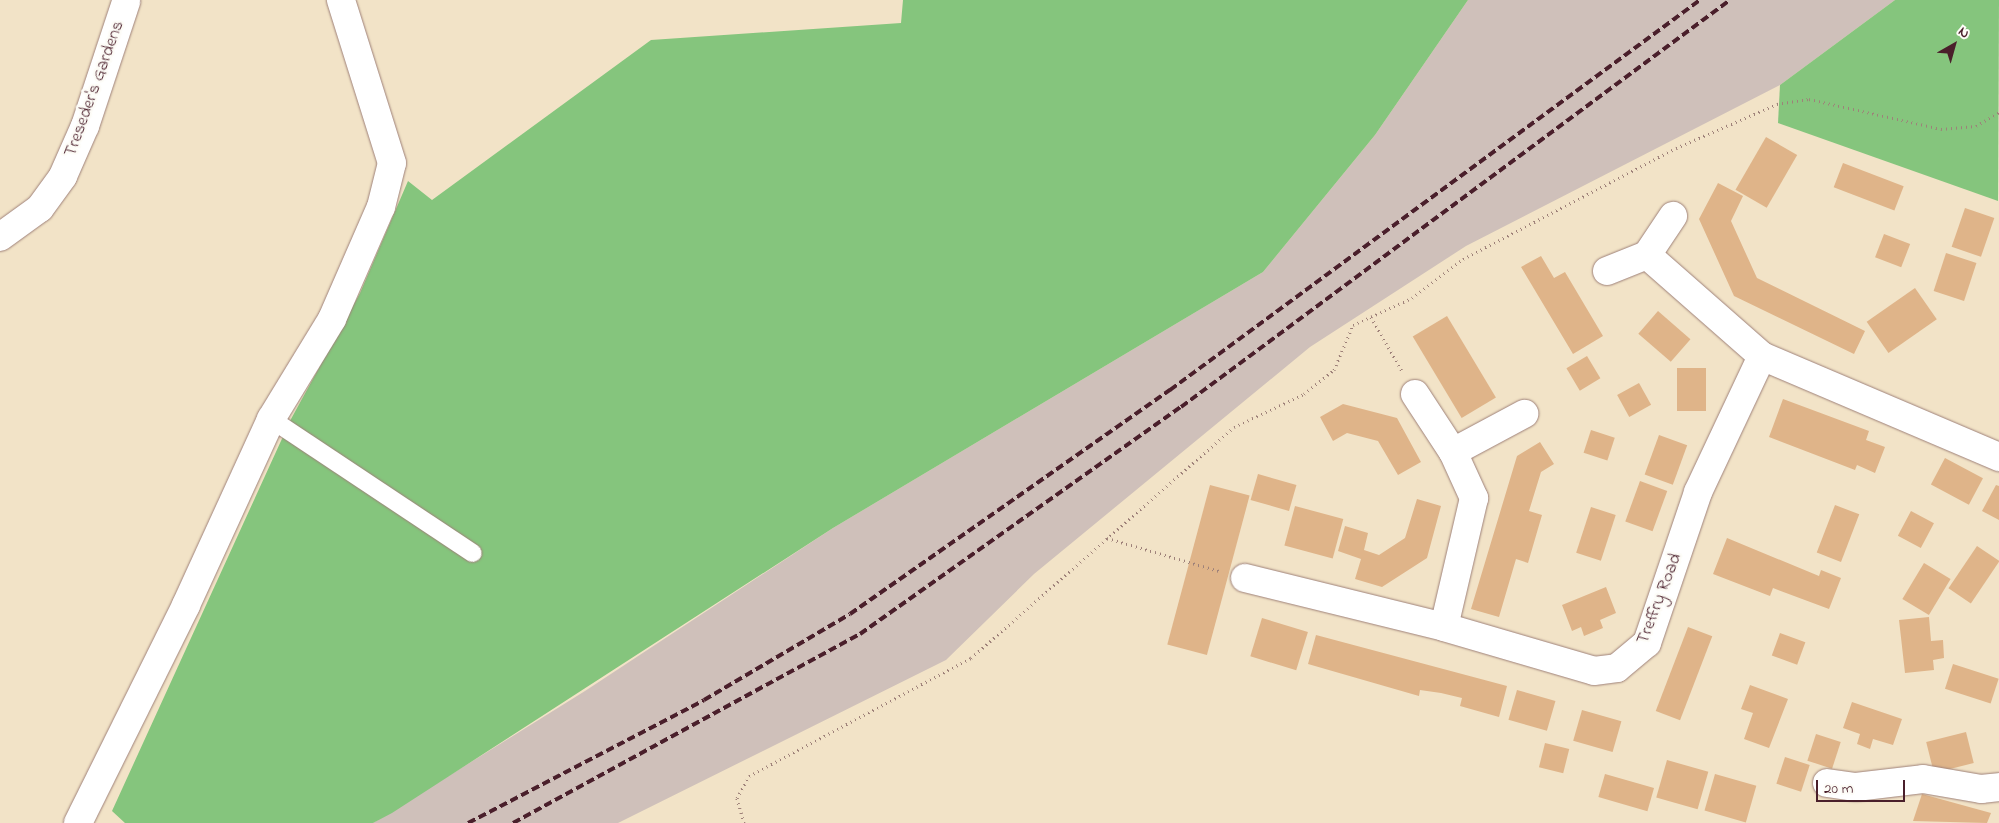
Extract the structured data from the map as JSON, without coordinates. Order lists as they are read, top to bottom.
{
  "streets": {
    "street": ["Treseder's Gardens", "Treffry Road"]
  },
  "scale_bar": "20 m",
  "north": "top right"
}
